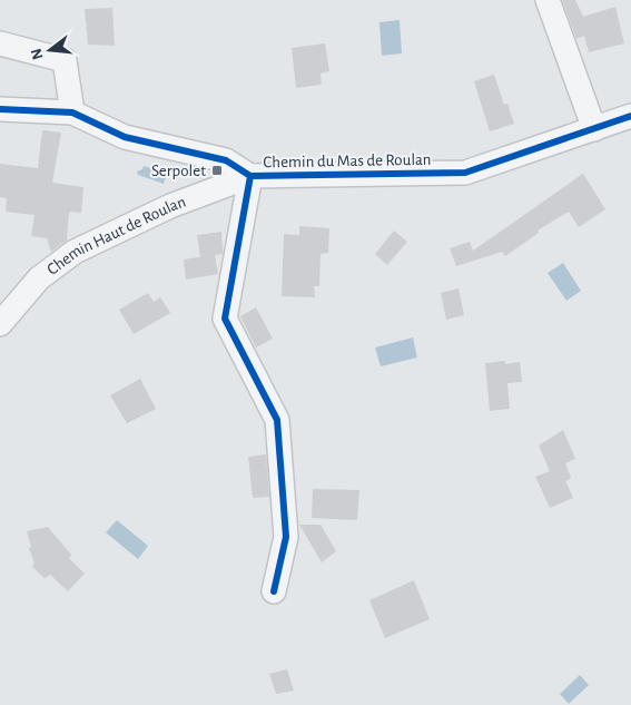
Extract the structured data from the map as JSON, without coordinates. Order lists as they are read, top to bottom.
{
  "streets": {
    "street": ["Chemin du Mas de Roulan", "Chemin Haut de Roulan"]
  },
  "crossings": [
    ["Chemin du Mas de Roulan", "Chemin Haut de Roulan"]
  ],
  "places": {
    "transit": ["Serpolet"]
  },
  "north": "left"
}
